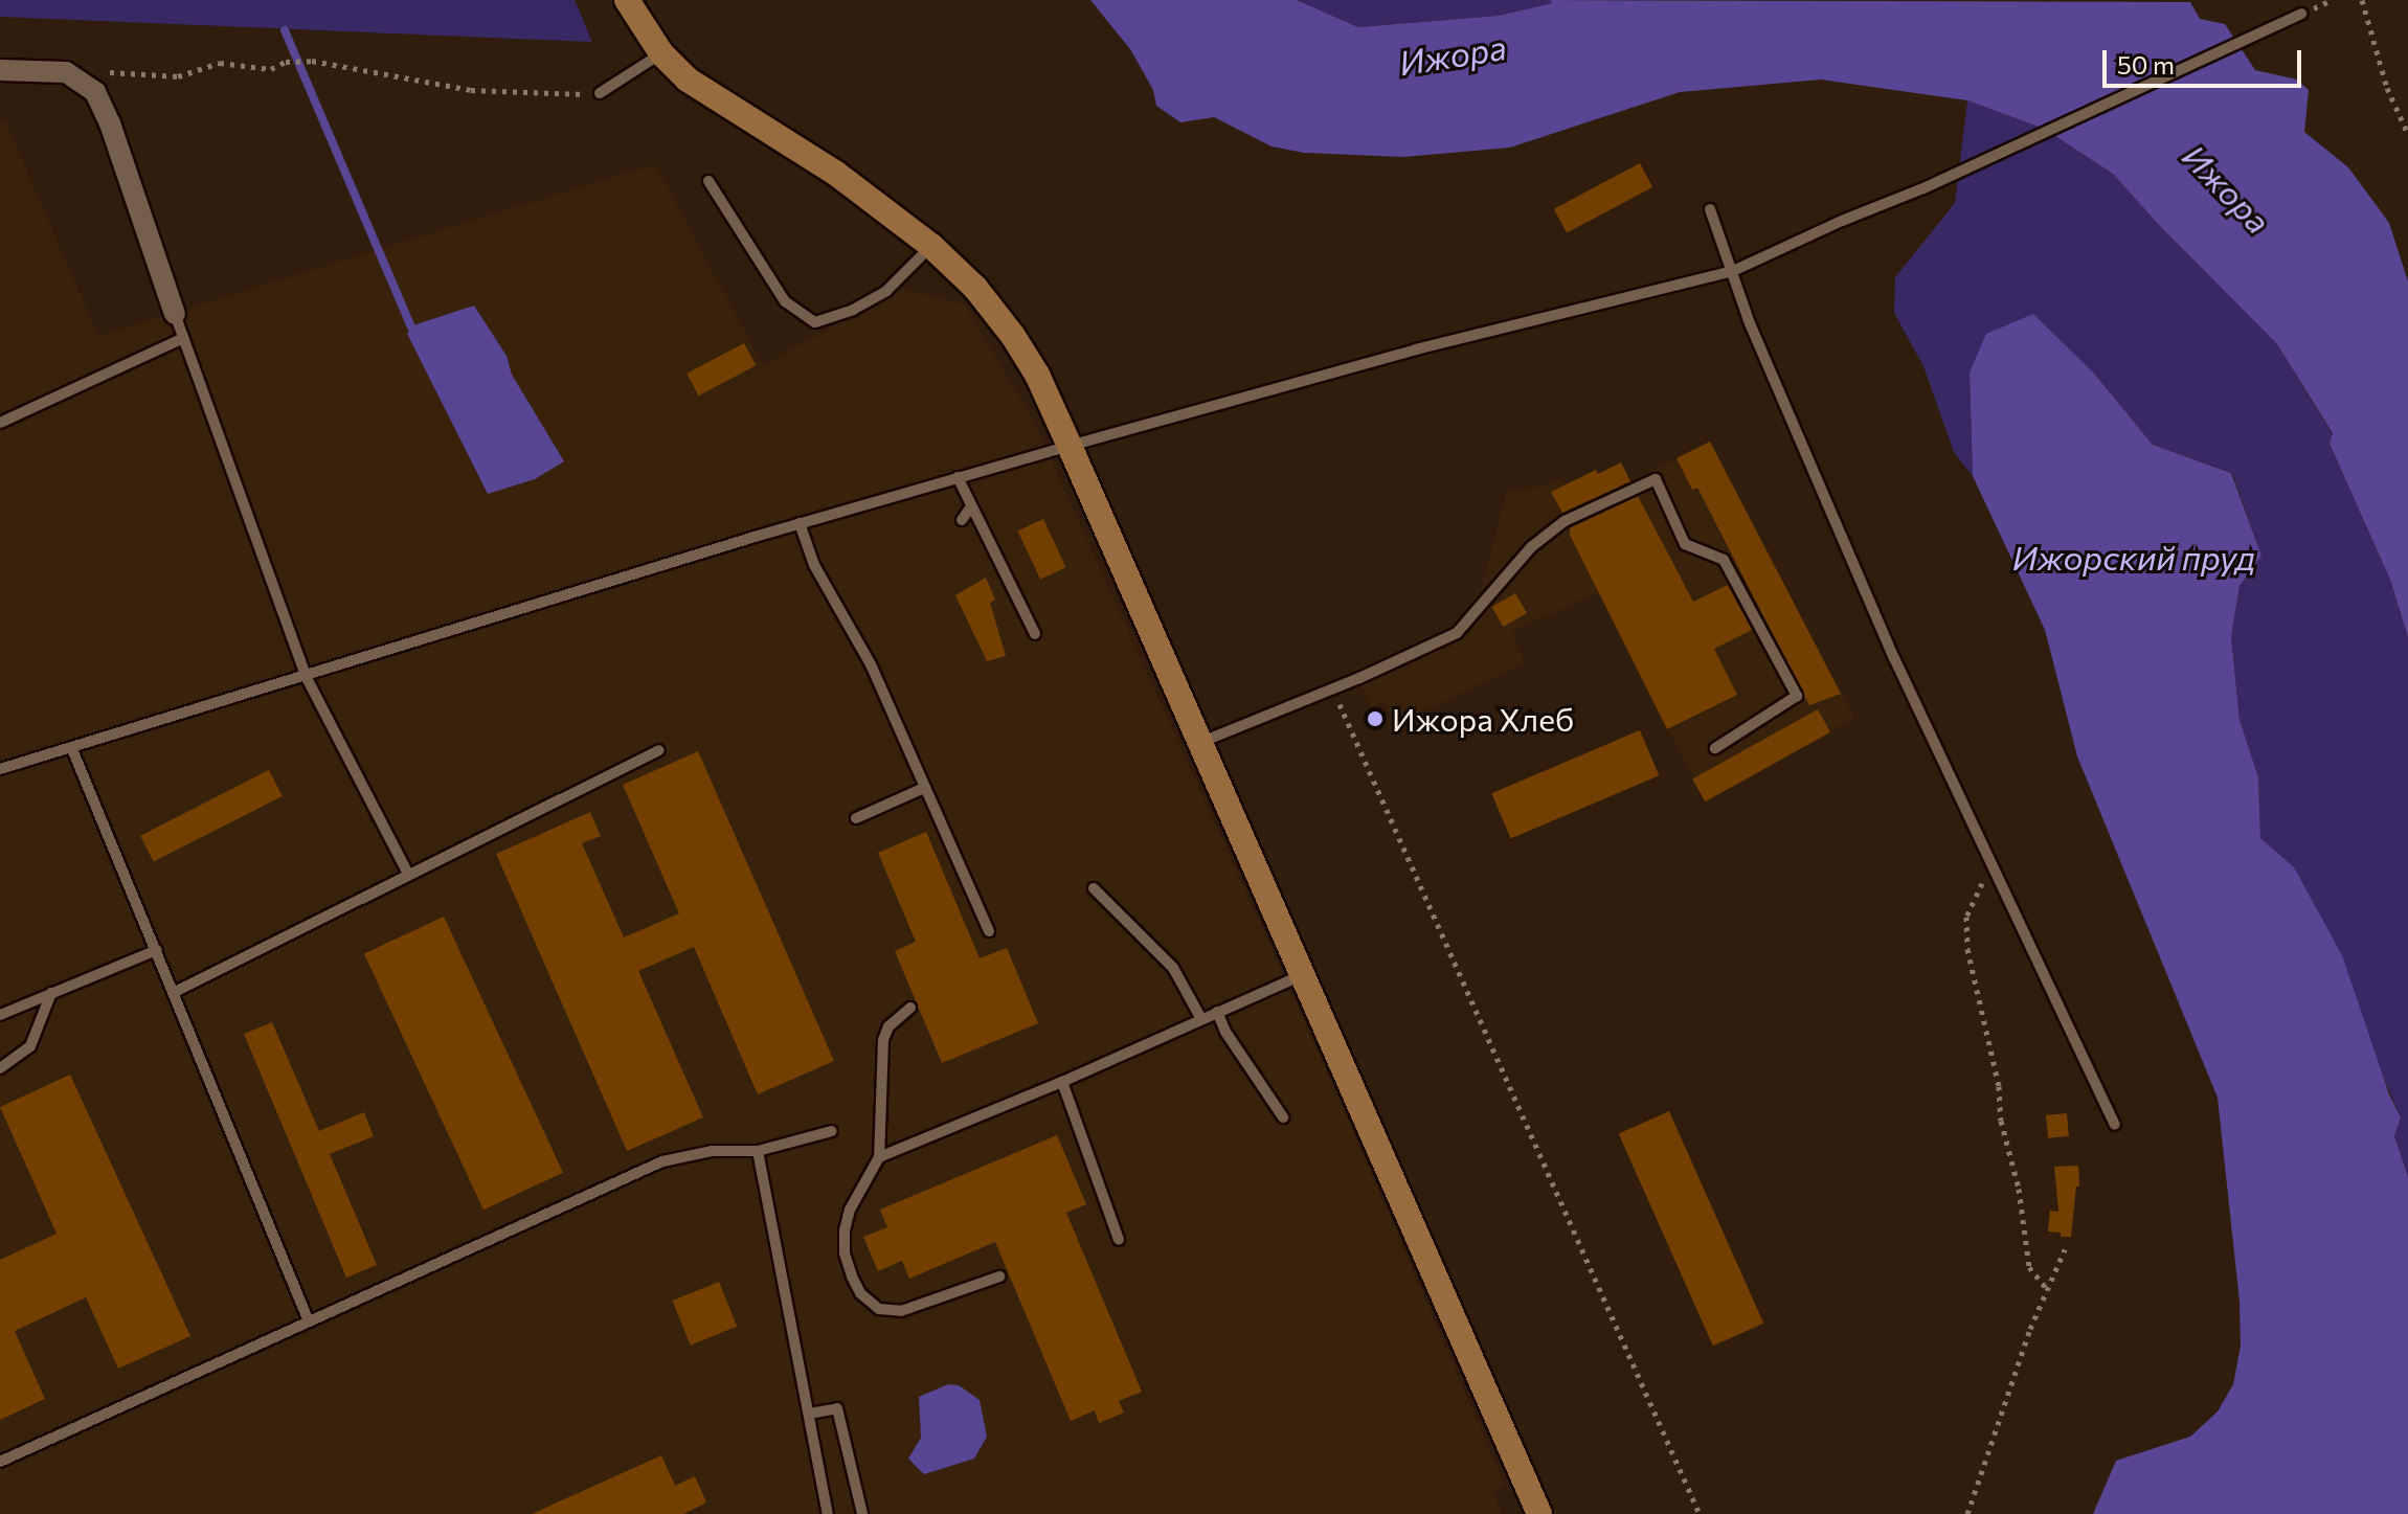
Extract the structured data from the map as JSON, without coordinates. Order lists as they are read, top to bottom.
{
  "water": ["Ижора", "Ижорский пруд"],
  "places": ["Ижора Хлеб"],
  "scale_bar": "50 m"
}
